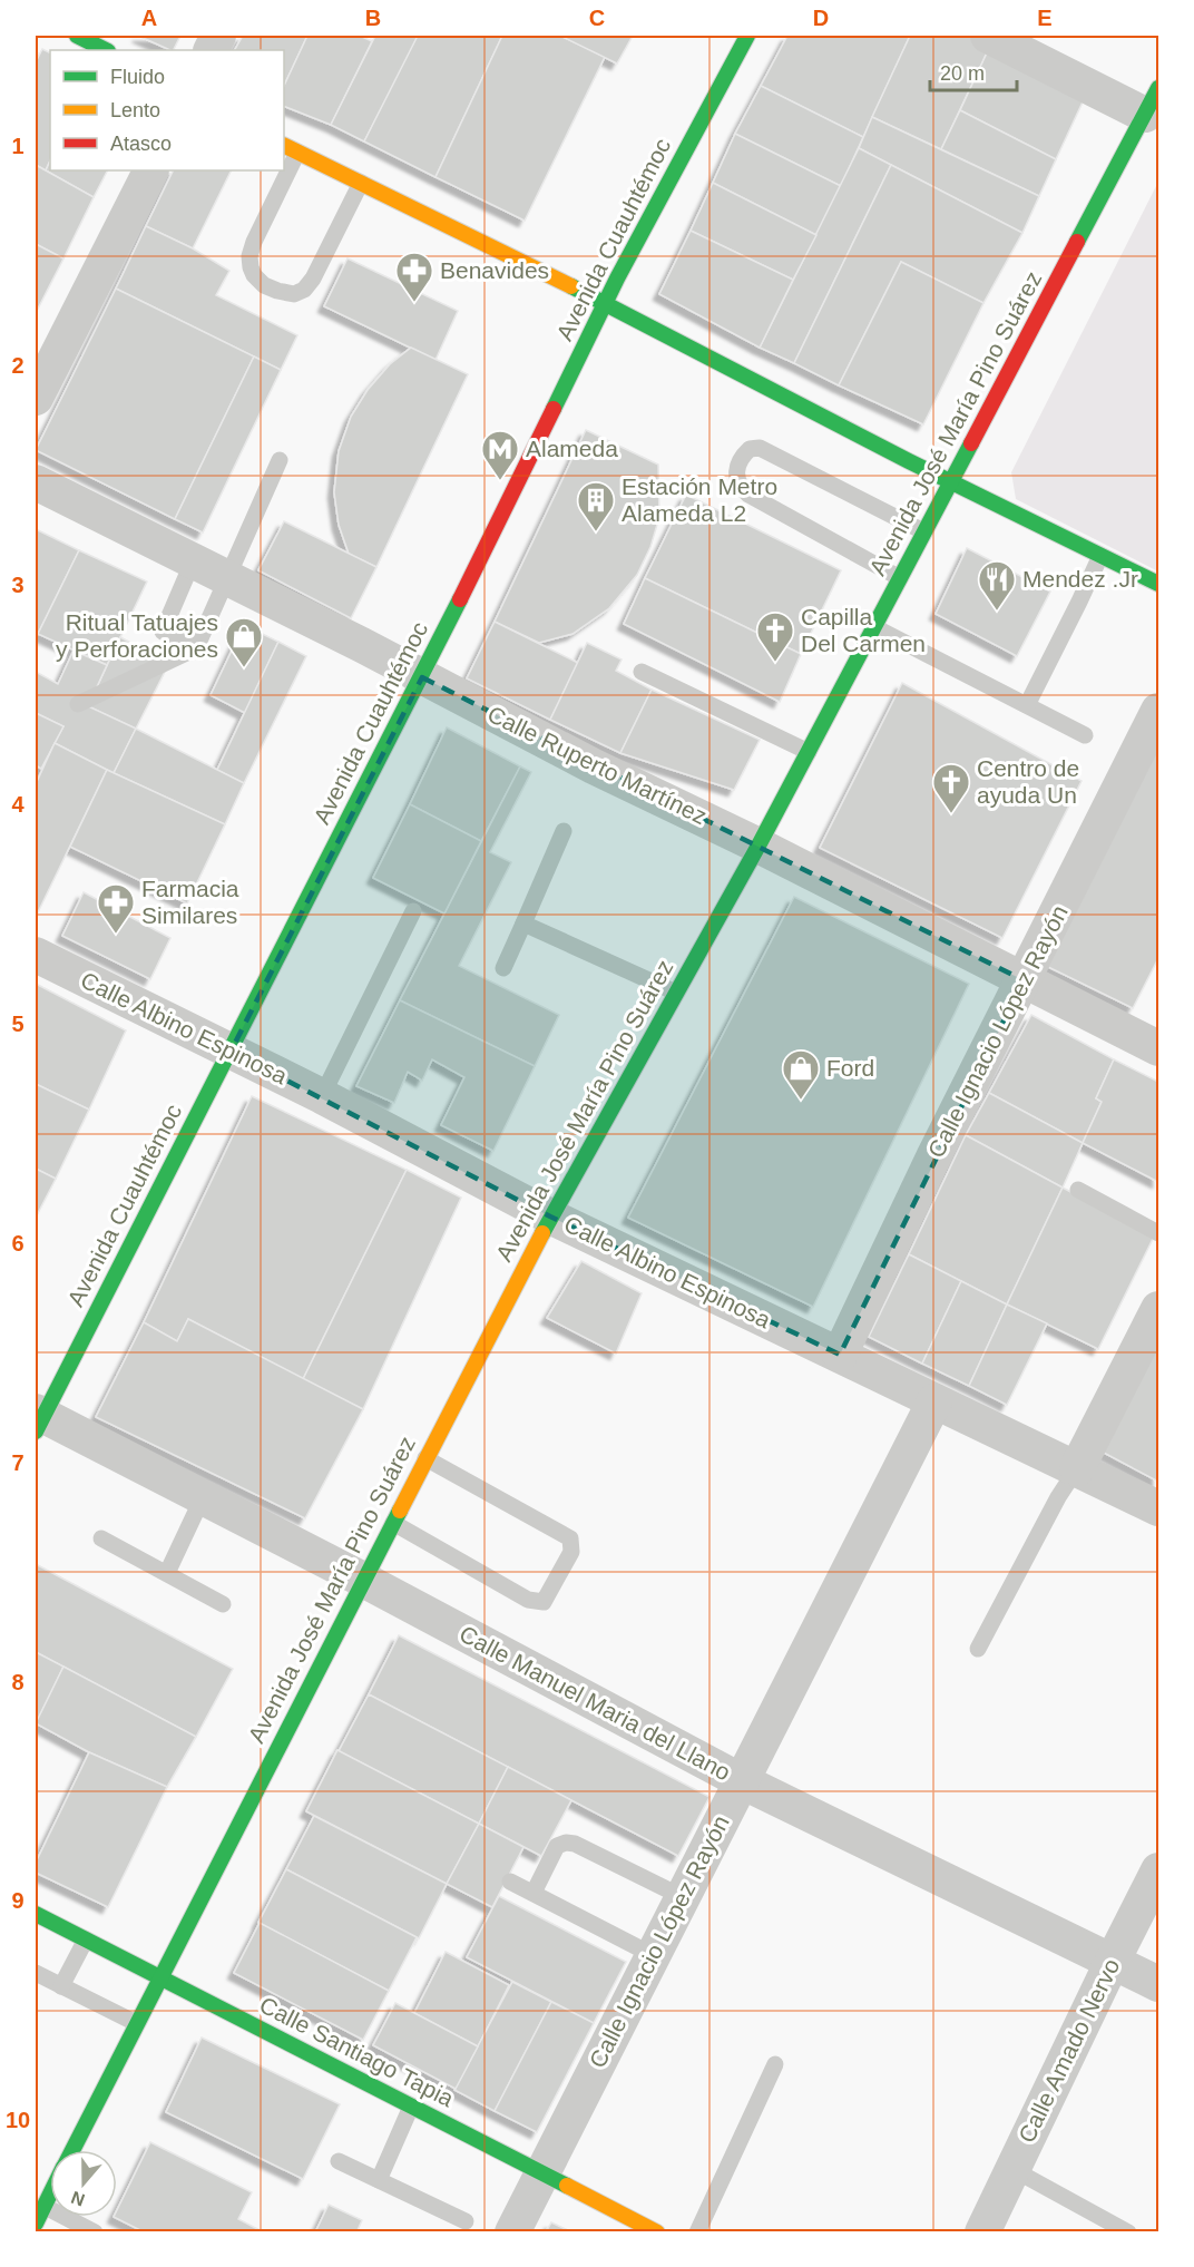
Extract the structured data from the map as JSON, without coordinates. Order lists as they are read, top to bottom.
{
  "streets": {
    "main road": ["Avenida Cuauhtémoc", "Avenida José María Pino Suárez", "Calle Santiago Tapia"],
    "street": [
      "Calle Ruperto Martínez",
      "Calle Albino Espinosa",
      "Calle Ignacio López Rayón",
      "Calle Manuel Maria del Llano",
      "Calle Amado Nervo"
    ]
  },
  "crossings": [
    ["Avenida Cuauhtémoc", "Calle Ruperto Martínez"],
    ["Avenida Cuauhtémoc", "Calle Albino Espinosa"],
    ["Avenida Cuauhtémoc", "Calle Manuel Maria del Llano"],
    ["Avenida José María Pino Suárez", "Calle Ruperto Martínez"],
    ["Avenida José María Pino Suárez", "Calle Albino Espinosa"],
    ["Avenida José María Pino Suárez", "Calle Manuel Maria del Llano"],
    ["Avenida José María Pino Suárez", "Calle Santiago Tapia"],
    ["Calle Ruperto Martínez", "Calle Ignacio López Rayón"],
    ["Calle Albino Espinosa", "Calle Ignacio López Rayón"],
    ["Calle Ignacio López Rayón", "Calle Manuel Maria del Llano"],
    ["Calle Ignacio López Rayón", "Calle Santiago Tapia"],
    ["Calle Manuel Maria del Llano", "Calle Amado Nervo"]
  ],
  "places": {
    "pharmacy": ["Benavides", "Farmacia Similares"],
    "metro station": ["Alameda"],
    "building": ["Estación Metro Alameda L2"],
    "restaurant": ["Mendez .Jr"],
    "church": ["Capilla Del Carmen", "Centro de ayuda Un"],
    "shop": ["Ritual Tatuajes y Perforaciones", "Ford"]
  },
  "legend": ["Fluido", "Lento", "Atasco"],
  "scale_bar": "20 m",
  "north": "bottom",
  "grid": {
    "columns": [
      "A",
      "B",
      "C",
      "D",
      "E"
    ],
    "rows": [
      "1",
      "2",
      "3",
      "4",
      "5",
      "6",
      "7",
      "8",
      "9",
      "10"
    ]
  }
}
